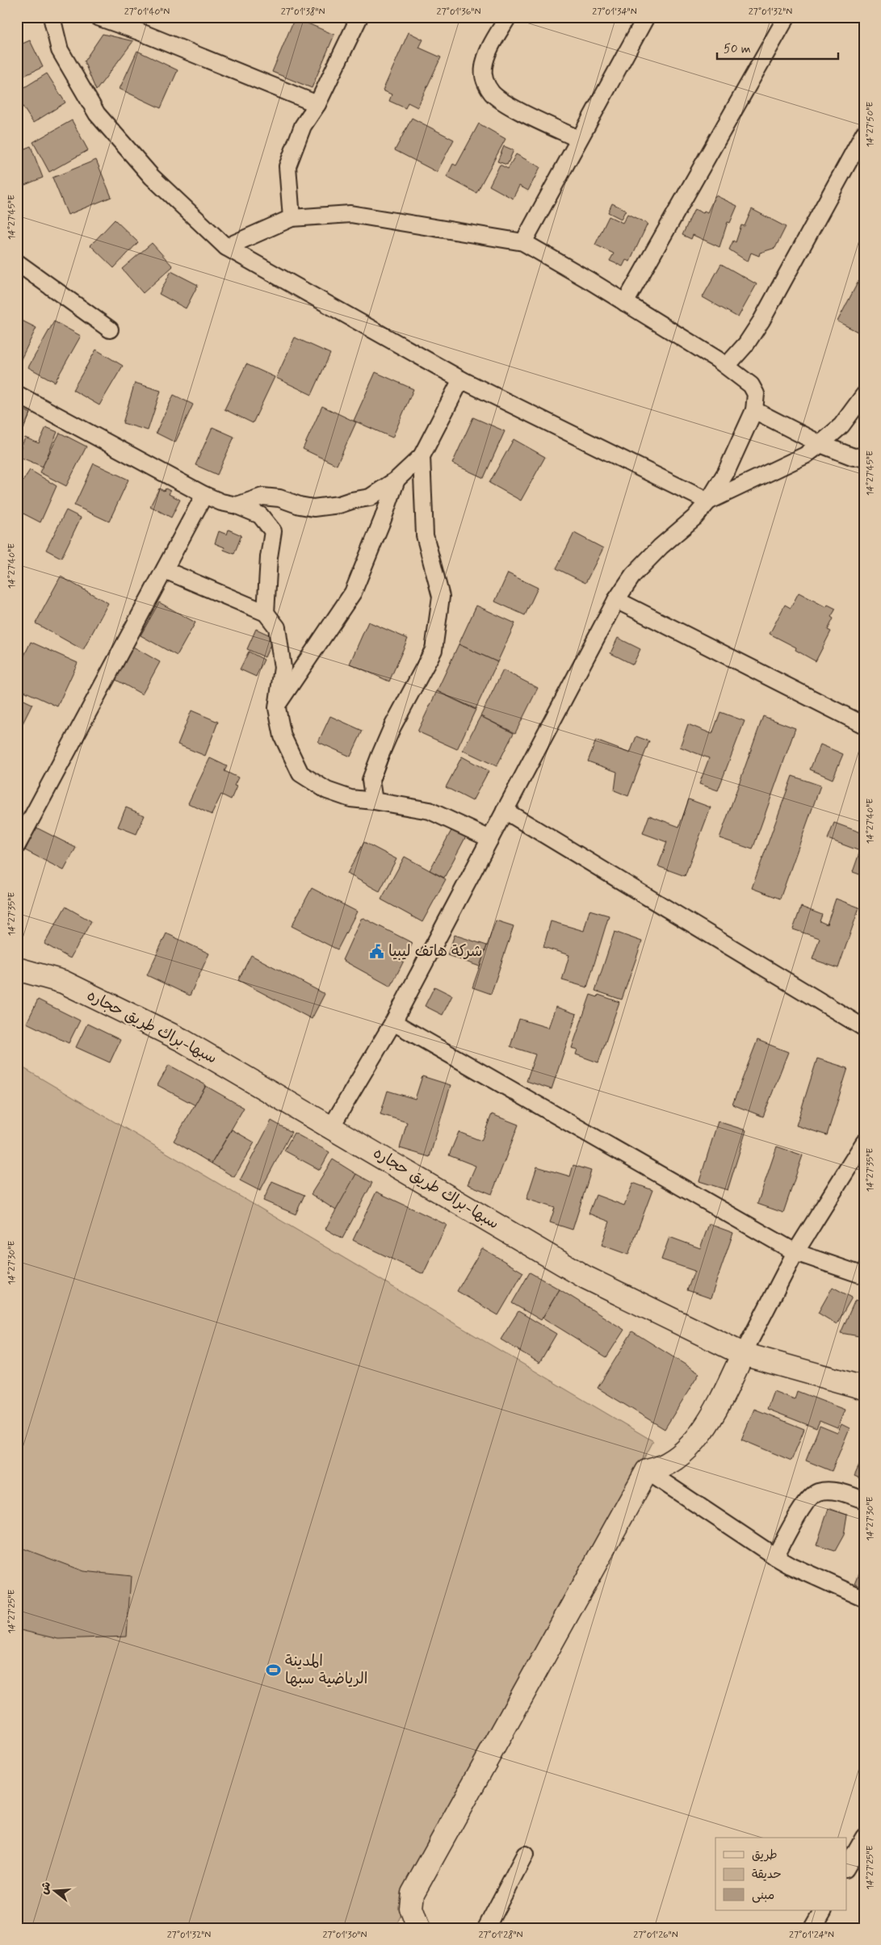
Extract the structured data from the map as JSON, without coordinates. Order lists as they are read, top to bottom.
{
  "streets": {
    "main road": ["سبها-براك طريق حجاره"]
  },
  "places": {
    "public building": ["شركة هاتف ليبيا"],
    "sports": ["المدينة الرياضية سبها"]
  },
  "legend": ["طريق", "حديقة", "مبنى"],
  "scale_bar": "50 m",
  "north": "left",
  "coordinates": [
    "27°01'40\"N",
    "27°01'38\"N",
    "27°01'36\"N",
    "27°01'34\"N",
    "27°01'32\"N",
    "14°27'50\"E",
    "14°27'45\"E",
    "14°27'40\"E",
    "14°27'35\"E",
    "14°27'30\"E",
    "14°27'25\"E",
    "27°01'30\"N",
    "27°01'28\"N",
    "27°01'26\"N",
    "27°01'24\"N"
  ]
}
